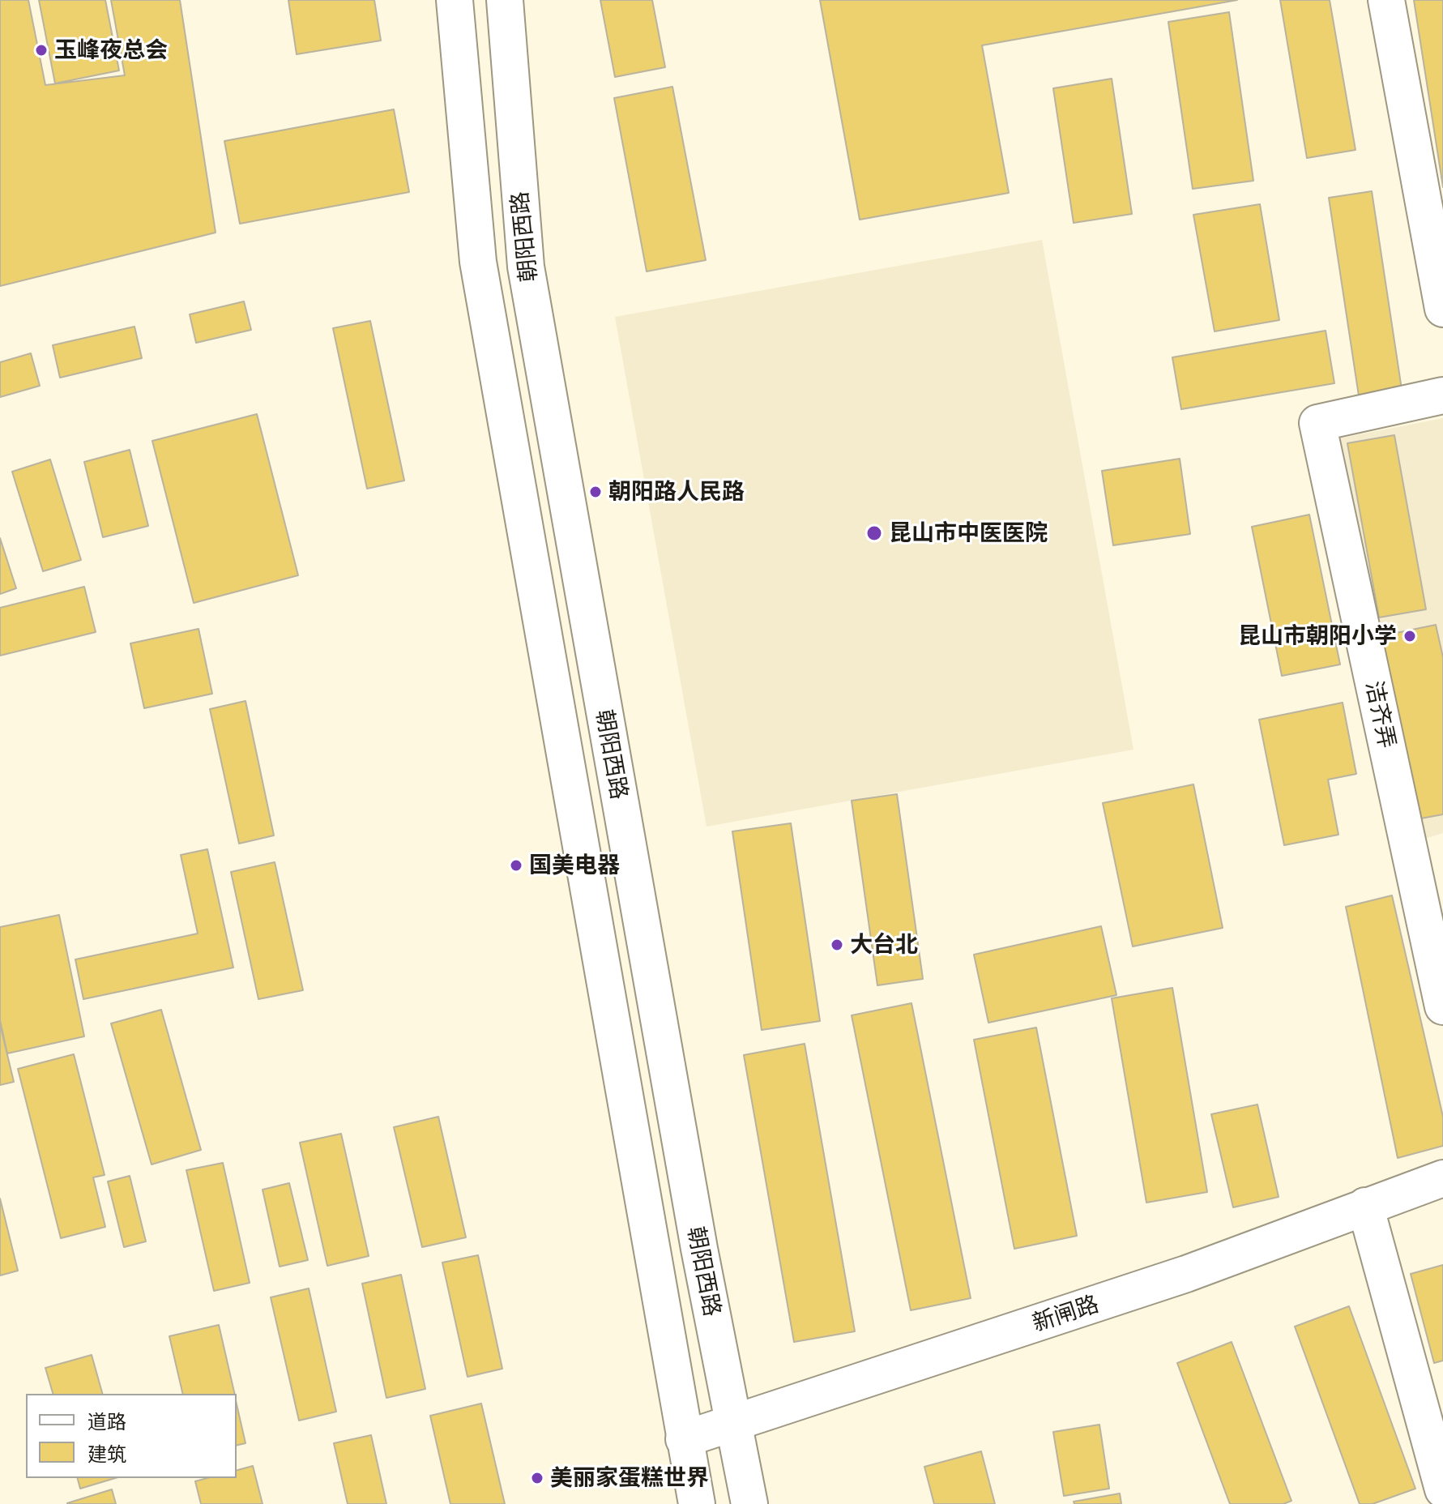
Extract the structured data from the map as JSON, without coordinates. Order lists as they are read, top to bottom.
{
  "streets": {
    "main road": ["朝阳西路", "洁齐弄", "新闸路"]
  },
  "crossings": [
    ["朝阳西路", "新闸路"]
  ],
  "places": [
    "玉峰夜总会",
    "朝阳路人民路",
    "昆山市中医医院",
    "昆山市朝阳小学",
    "国美电器",
    "大台北",
    "美丽家蛋糕世界"
  ],
  "legend": ["道路", "建筑"]
}
